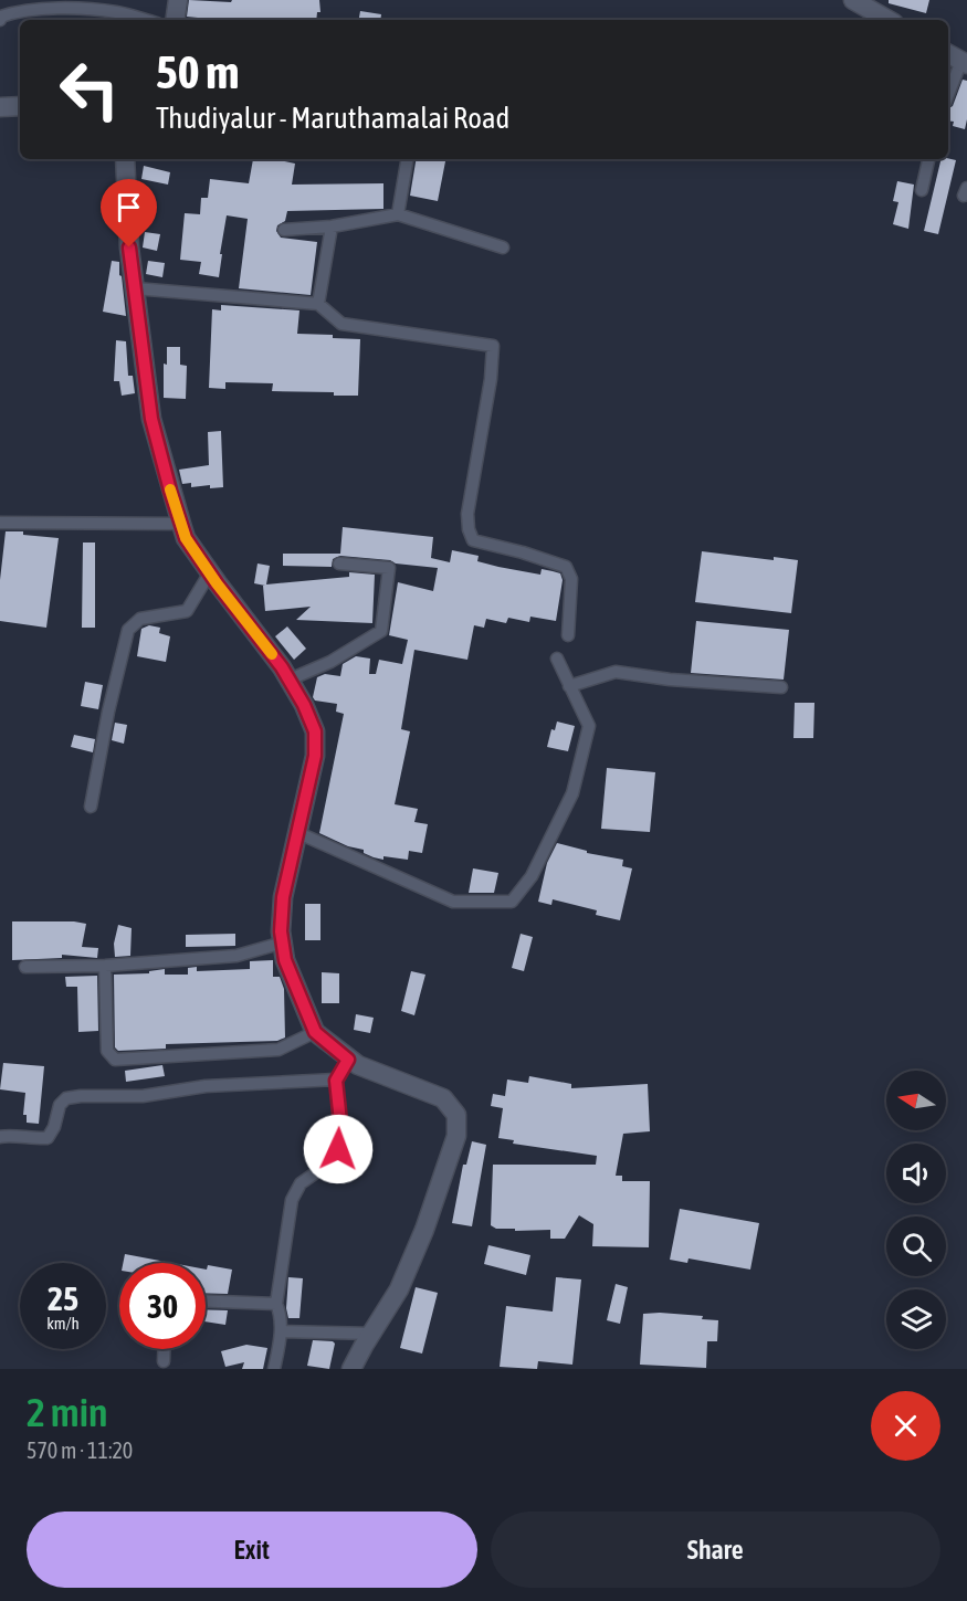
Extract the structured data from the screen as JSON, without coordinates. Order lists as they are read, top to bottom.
{
  "north": "left",
  "page": {
    "turn": ["50 m", "Thudiyalur - Maruthamalai Road"],
    "speed": "25 km/h",
    "limit": "30",
    "heading": ["2 min", "570 m · 11:20"],
    "buttons": ["Exit", "Share"]
  }
}
